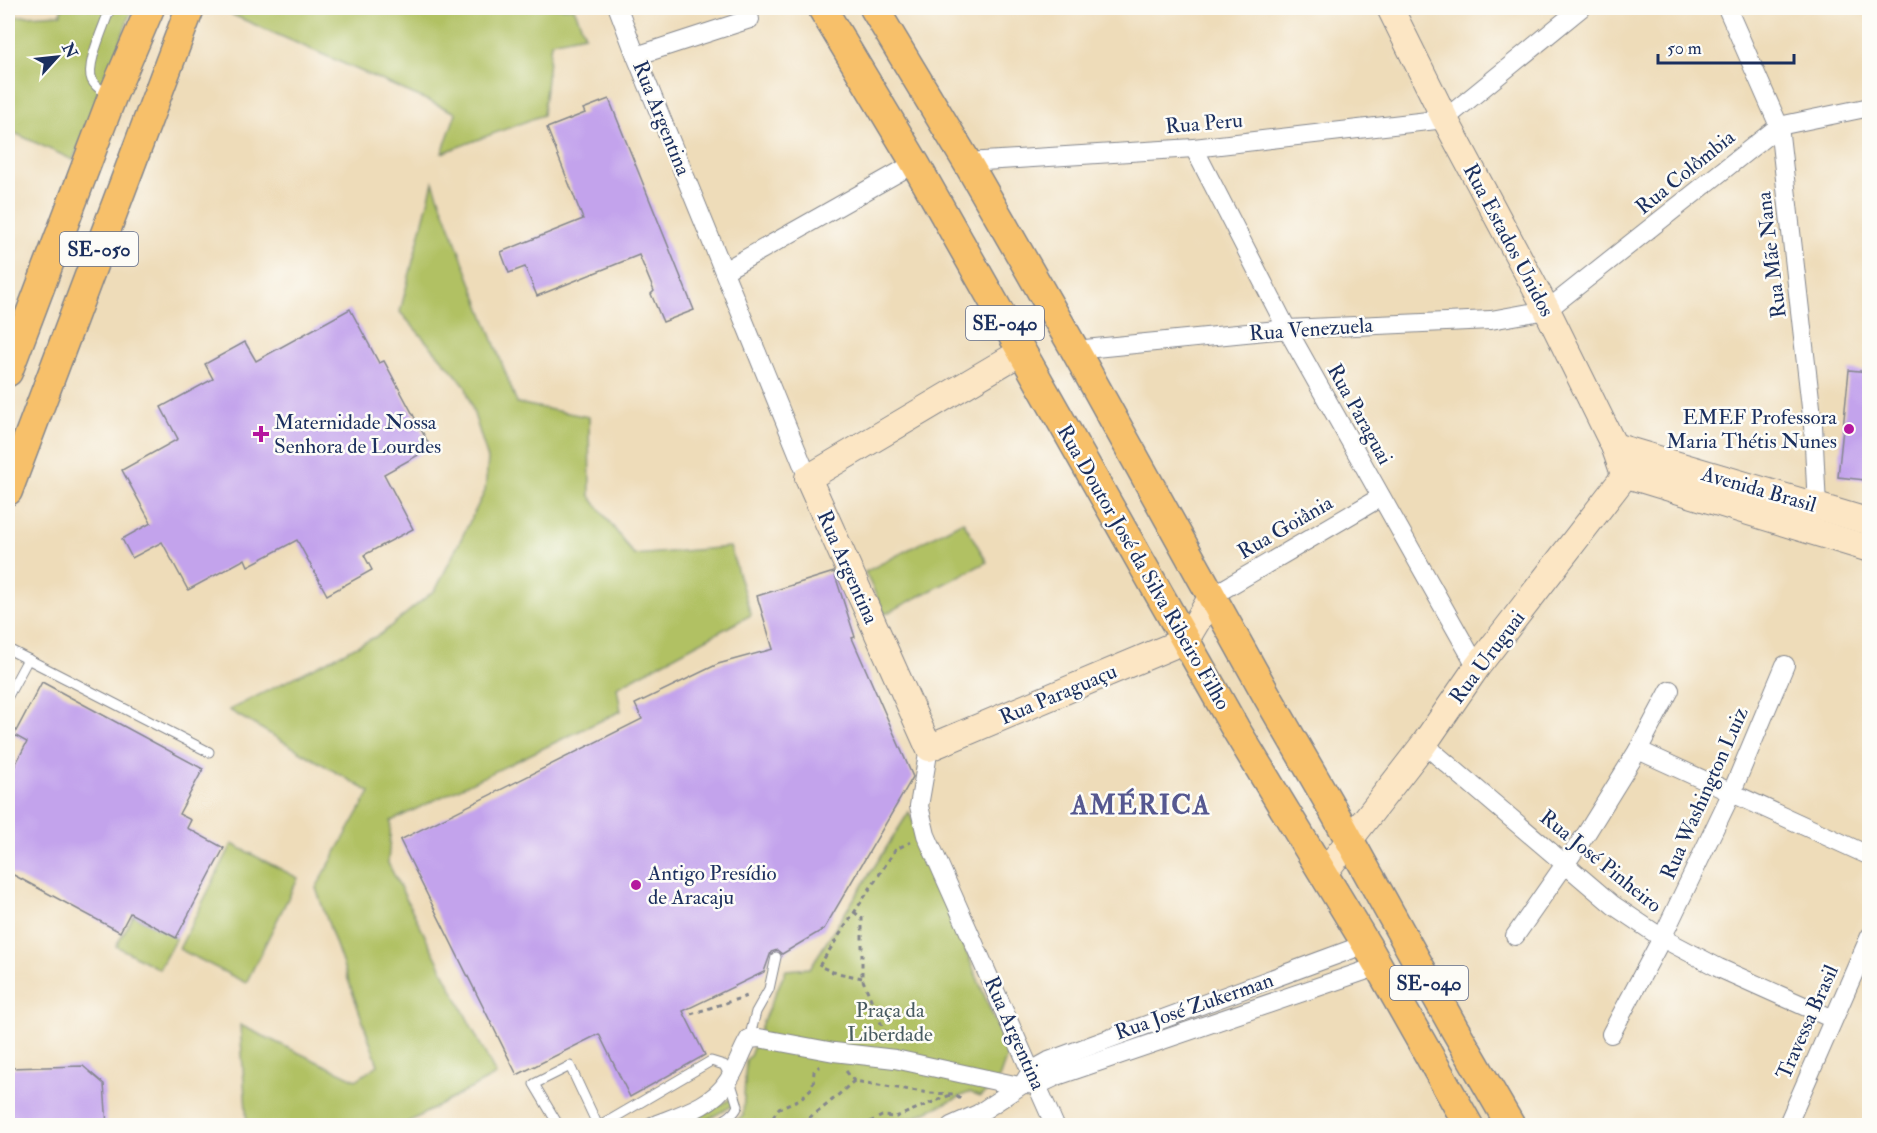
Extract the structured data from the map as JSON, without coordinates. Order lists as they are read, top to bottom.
{
  "streets": {
    "main road": ["SE-050", "SE-040", "Rua Doutor José da Silva Ribeiro Filho"],
    "street": [
      "Rua Argentina",
      "Rua Peru",
      "Rua Colômbia",
      "Rua Estados Unidos",
      "Rua Mãe Nana",
      "Rua Venezuela",
      "Rua Paraguai",
      "Avenida Brasil",
      "Rua Goiânia",
      "Rua Uruguai",
      "Rua Paraguaçu",
      "Rua Washington Luiz",
      "Rua José Pinheiro",
      "Rua José Zukerman",
      "Travessa Brasil"
    ]
  },
  "crossings": [
    ["Rua Argentina", "Rua Paraguaçu"],
    ["Rua Argentina", "Rua José Zukerman"],
    ["Rua Peru", "Rua Estados Unidos"],
    ["Rua Peru", "Rua Paraguai"],
    ["Rua Peru", "Rua Doutor José da Silva Ribeiro Filho"],
    ["Rua Colômbia", "Rua Estados Unidos"],
    ["Rua Colômbia", "Rua Mãe Nana"],
    ["Rua Colômbia", "Rua Venezuela"],
    ["Rua Estados Unidos", "Rua Venezuela"],
    ["Rua Estados Unidos", "Avenida Brasil"],
    ["Rua Estados Unidos", "Rua Uruguai"],
    ["Rua Mãe Nana", "Avenida Brasil"],
    ["Rua Venezuela", "Rua Paraguai"],
    ["Rua Venezuela", "Rua Doutor José da Silva Ribeiro Filho"],
    ["Rua Paraguai", "Rua Goiânia"],
    ["Rua Paraguai", "Rua Uruguai"],
    ["Avenida Brasil", "Rua Uruguai"],
    ["Rua Goiânia", "Rua Doutor José da Silva Ribeiro Filho"],
    ["Rua Doutor José da Silva Ribeiro Filho", "Rua Uruguai"],
    ["Rua Doutor José da Silva Ribeiro Filho", "Rua Paraguaçu"],
    ["Rua Doutor José da Silva Ribeiro Filho", "Rua José Zukerman"],
    ["Rua Uruguai", "Rua José Pinheiro"],
    ["Rua Washington Luiz", "Rua José Pinheiro"],
    ["Rua José Pinheiro", "Travessa Brasil"]
  ],
  "districts": ["AMÉRICA"],
  "parks": ["Praça da Liberdade"],
  "places": {
    "other": ["EMEF Professora Maria Thétis Nunes", "Antigo Presídio de Aracaju"],
    "health": ["Maternidade Nossa Senhora de Lourdes"]
  },
  "scale_bar": "50 m",
  "north": "top right"
}
